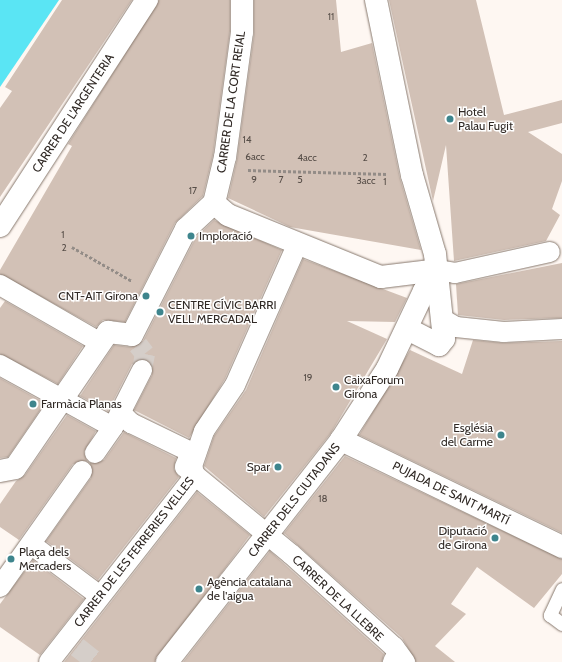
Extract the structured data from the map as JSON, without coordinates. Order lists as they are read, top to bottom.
{
  "streets": {
    "street": [
      "CARRER DE LA CORT REIAL",
      "CARRER DE L'ARGENTERIA",
      "PUJADA DE SANT MARTÍ",
      "CARRER DELS CIUTADANS",
      "CARRER DE LES FERRERIES VELLES",
      "CARRER DE LA LLEBRE"
    ]
  },
  "crossings": [
    ["PUJADA DE SANT MARTÍ", "CARRER DELS CIUTADANS"],
    ["CARRER DELS CIUTADANS", "CARRER DE LA LLEBRE"],
    ["CARRER DE LES FERRERIES VELLES", "CARRER DE LA LLEBRE"]
  ],
  "places": [
    "Hotel Palau Fugit",
    "Imploració",
    "CNT-AIT Girona",
    "CENTRE CÍVIC BARRI VELL MERCADAL",
    "CaixaForum Girona",
    "Farmàcia Planas",
    "Església del Carme",
    "Spar",
    "Diputació de Girona",
    "Plaça dels Mercaders",
    "Agència catalana de l'aigua"
  ],
  "house_numbers": [
    "11",
    "14",
    "6acc",
    "4acc",
    "2",
    "9",
    "7",
    "5",
    "3acc",
    "1",
    "17",
    "1",
    "2",
    "19",
    "18"
  ]
}
